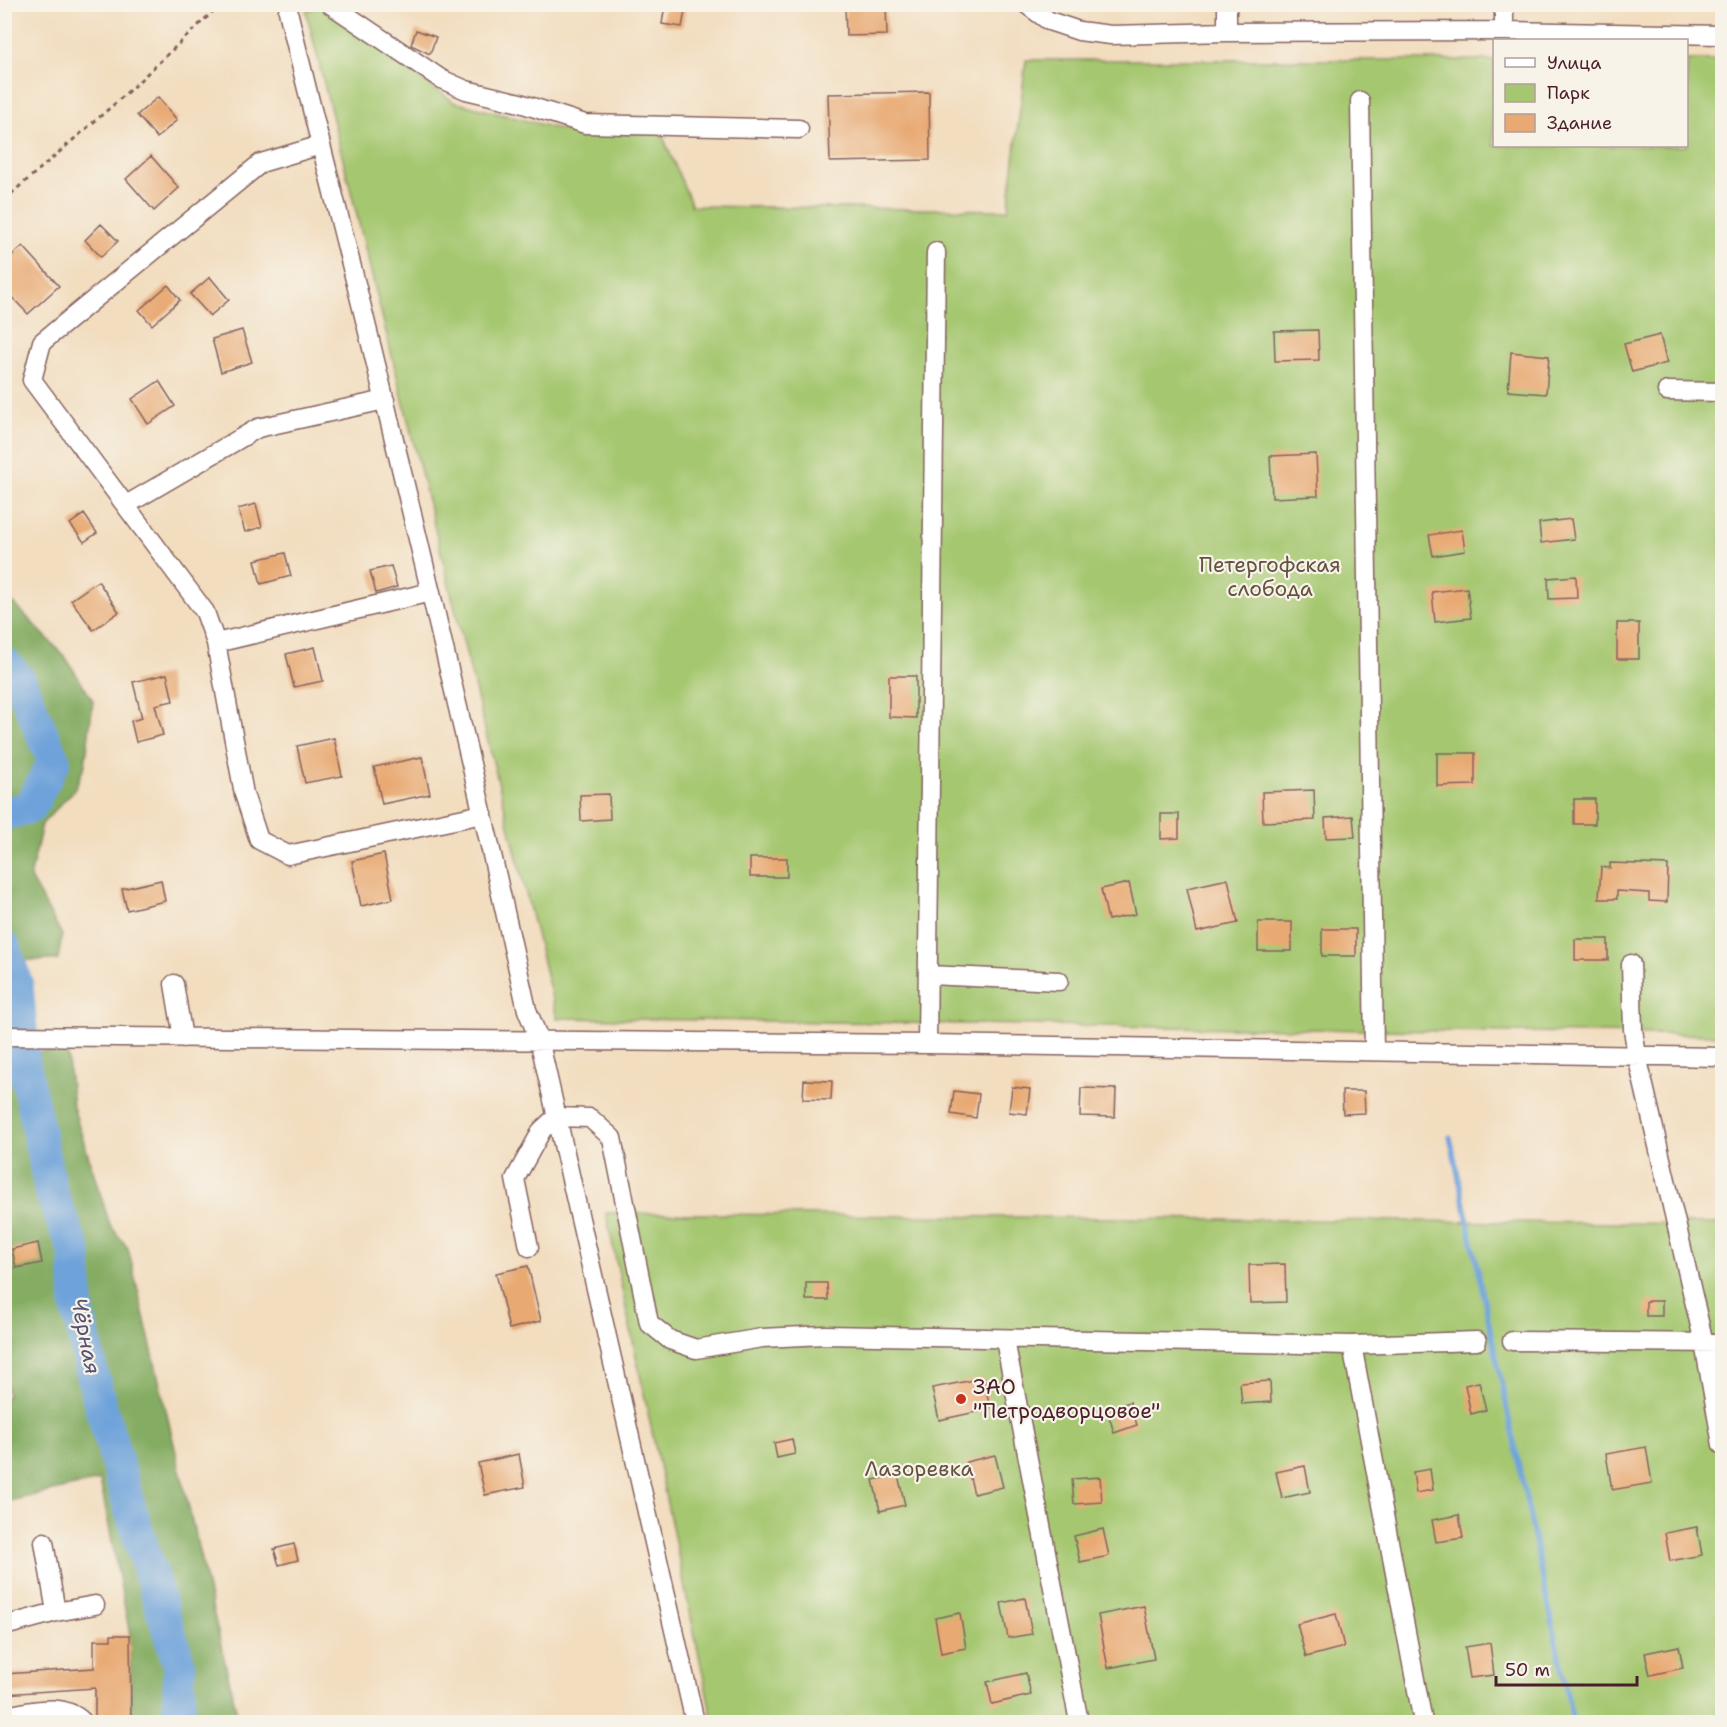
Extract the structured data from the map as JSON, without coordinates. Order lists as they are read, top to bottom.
{
  "water": ["Чёрная"],
  "parks": ["Петергофская слобода", "Лазоревка"],
  "places": ["ЗАО \"Петродворцовое\""],
  "legend": ["Улица", "Парк", "Здание"],
  "scale_bar": "50 m"
}
